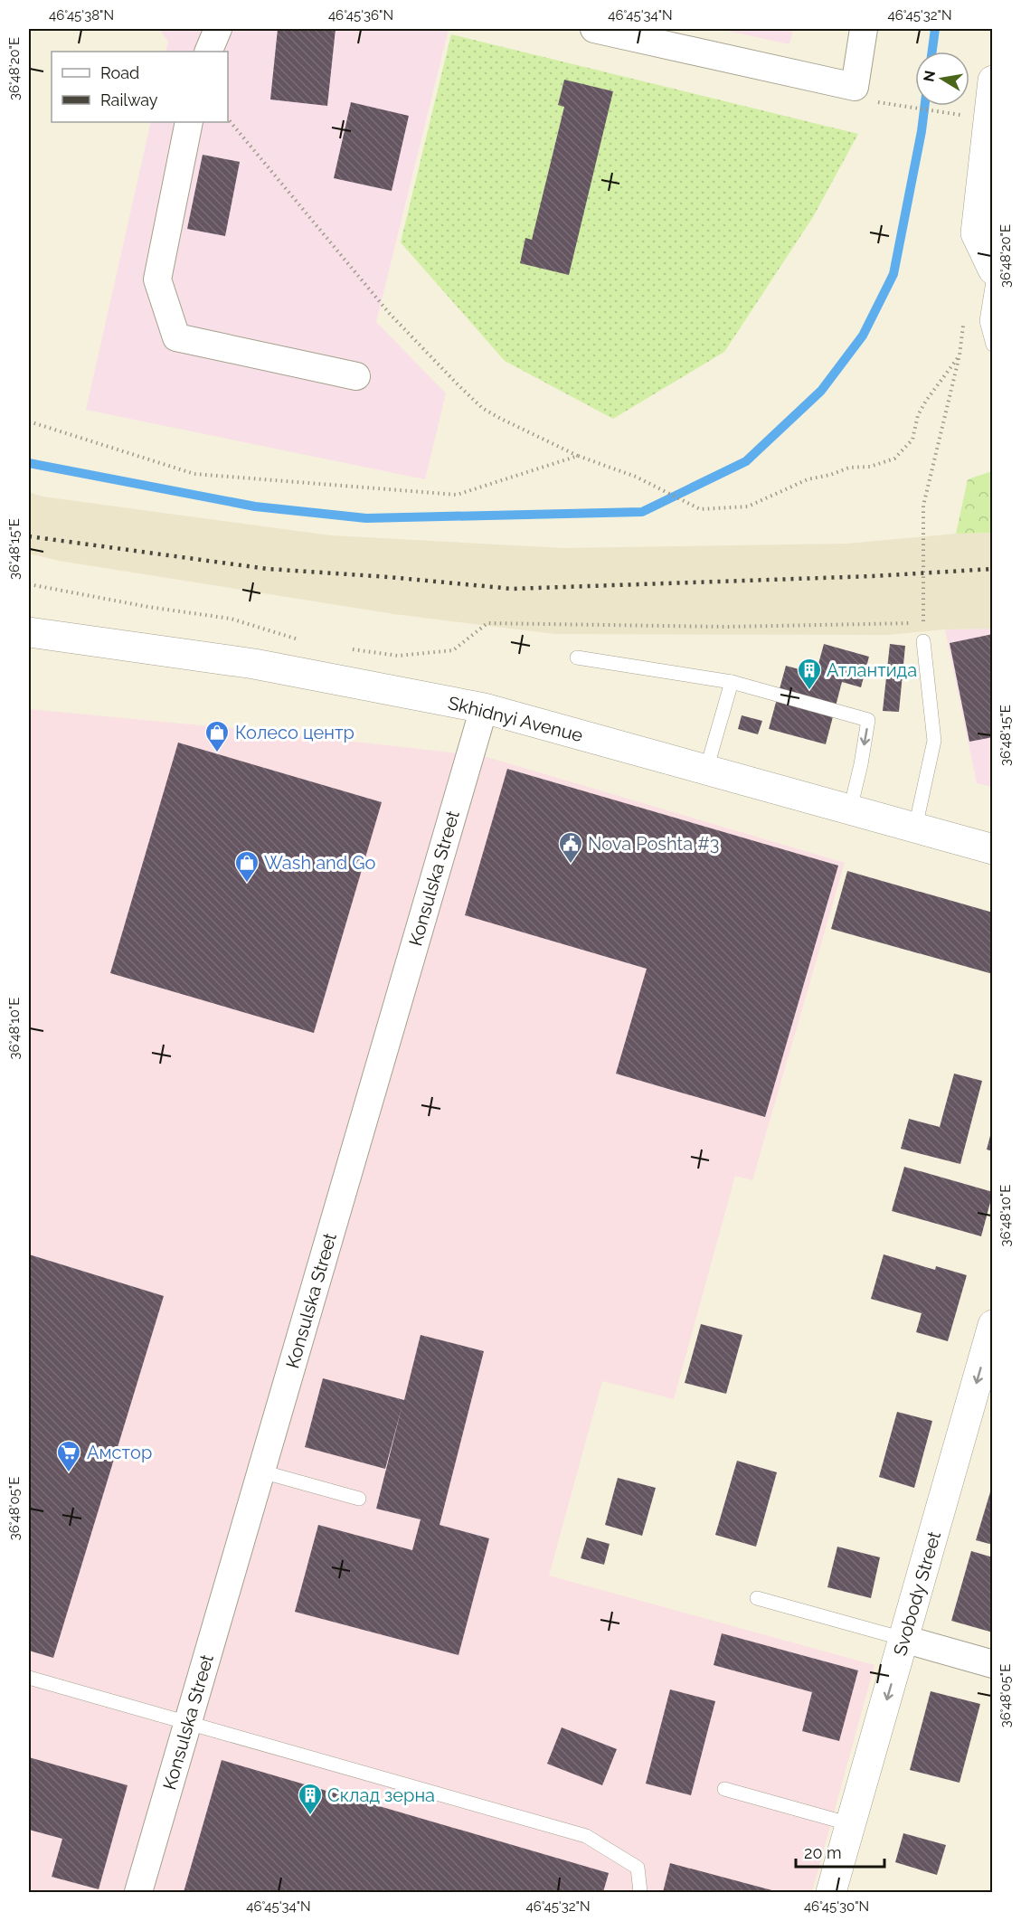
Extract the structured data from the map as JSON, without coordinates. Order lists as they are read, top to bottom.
{
  "streets": {
    "main road": ["Skhidnyi Avenue", "Svobody Street"],
    "street": ["Konsulska Street"]
  },
  "crossings": [
    ["Skhidnyi Avenue", "Konsulska Street"]
  ],
  "one_way": ["Svobody Street"],
  "places": {
    "building": ["Атлантида", "Склад зерна"],
    "shop": ["Колесо центр", "Wash and Go"],
    "public building": ["Nova Poshta #3"],
    "supermarket": ["Амстор"]
  },
  "legend": ["Road", "Railway"],
  "scale_bar": "20 m",
  "north": "left",
  "coordinates": [
    "46°45'38\"N",
    "46°45'36\"N",
    "46°45'34\"N",
    "46°45'32\"N",
    "36°48'20\"E",
    "36°48'15\"E",
    "36°48'10\"E",
    "36°48'05\"E",
    "46°45'30\"N"
  ]
}
